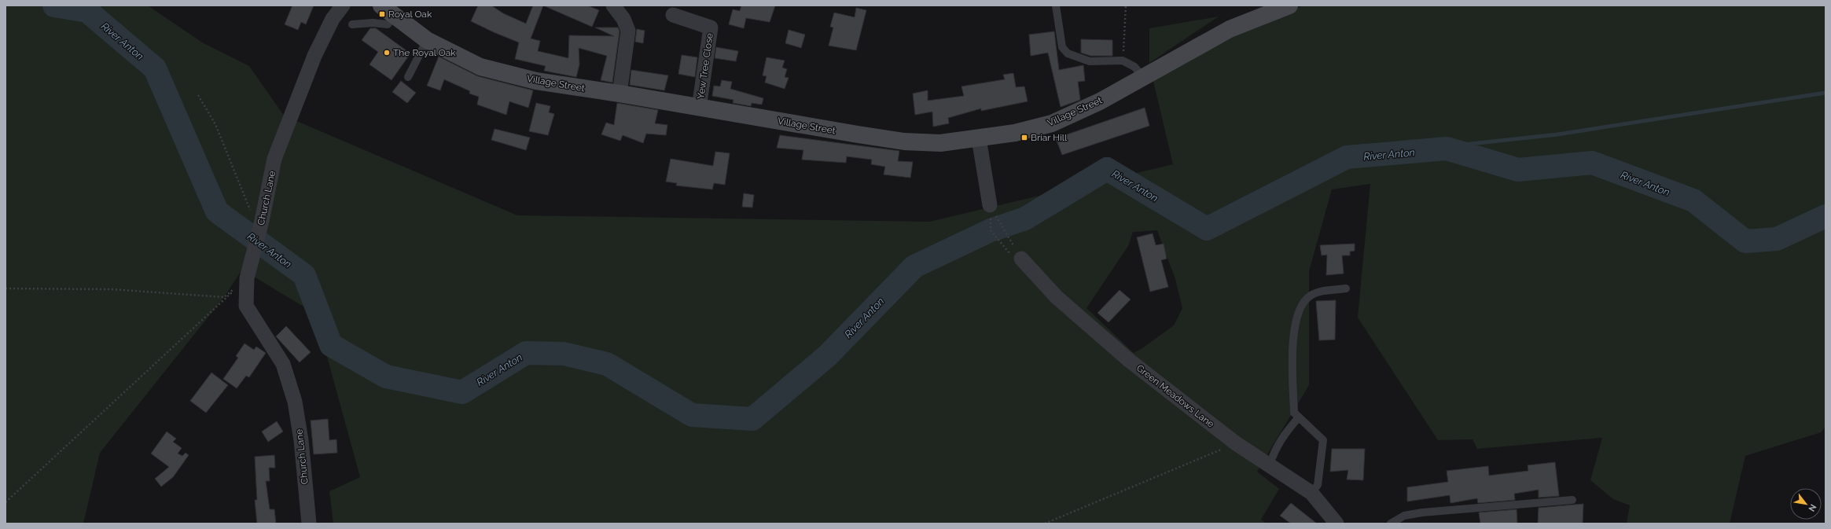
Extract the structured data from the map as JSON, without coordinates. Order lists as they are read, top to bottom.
{
  "streets": {
    "street": [
      "Yew Tree Close",
      "Village Street",
      "Church Lane",
      "Green Meadows Lane"
    ]
  },
  "crossings": [
    ["Yew Tree Close", "Village Street"]
  ],
  "water": ["River Anton"],
  "places": {
    "transit": ["Royal Oak", "Briar Hill"],
    "other": ["The Royal Oak"]
  },
  "north": "bottom right"
}
